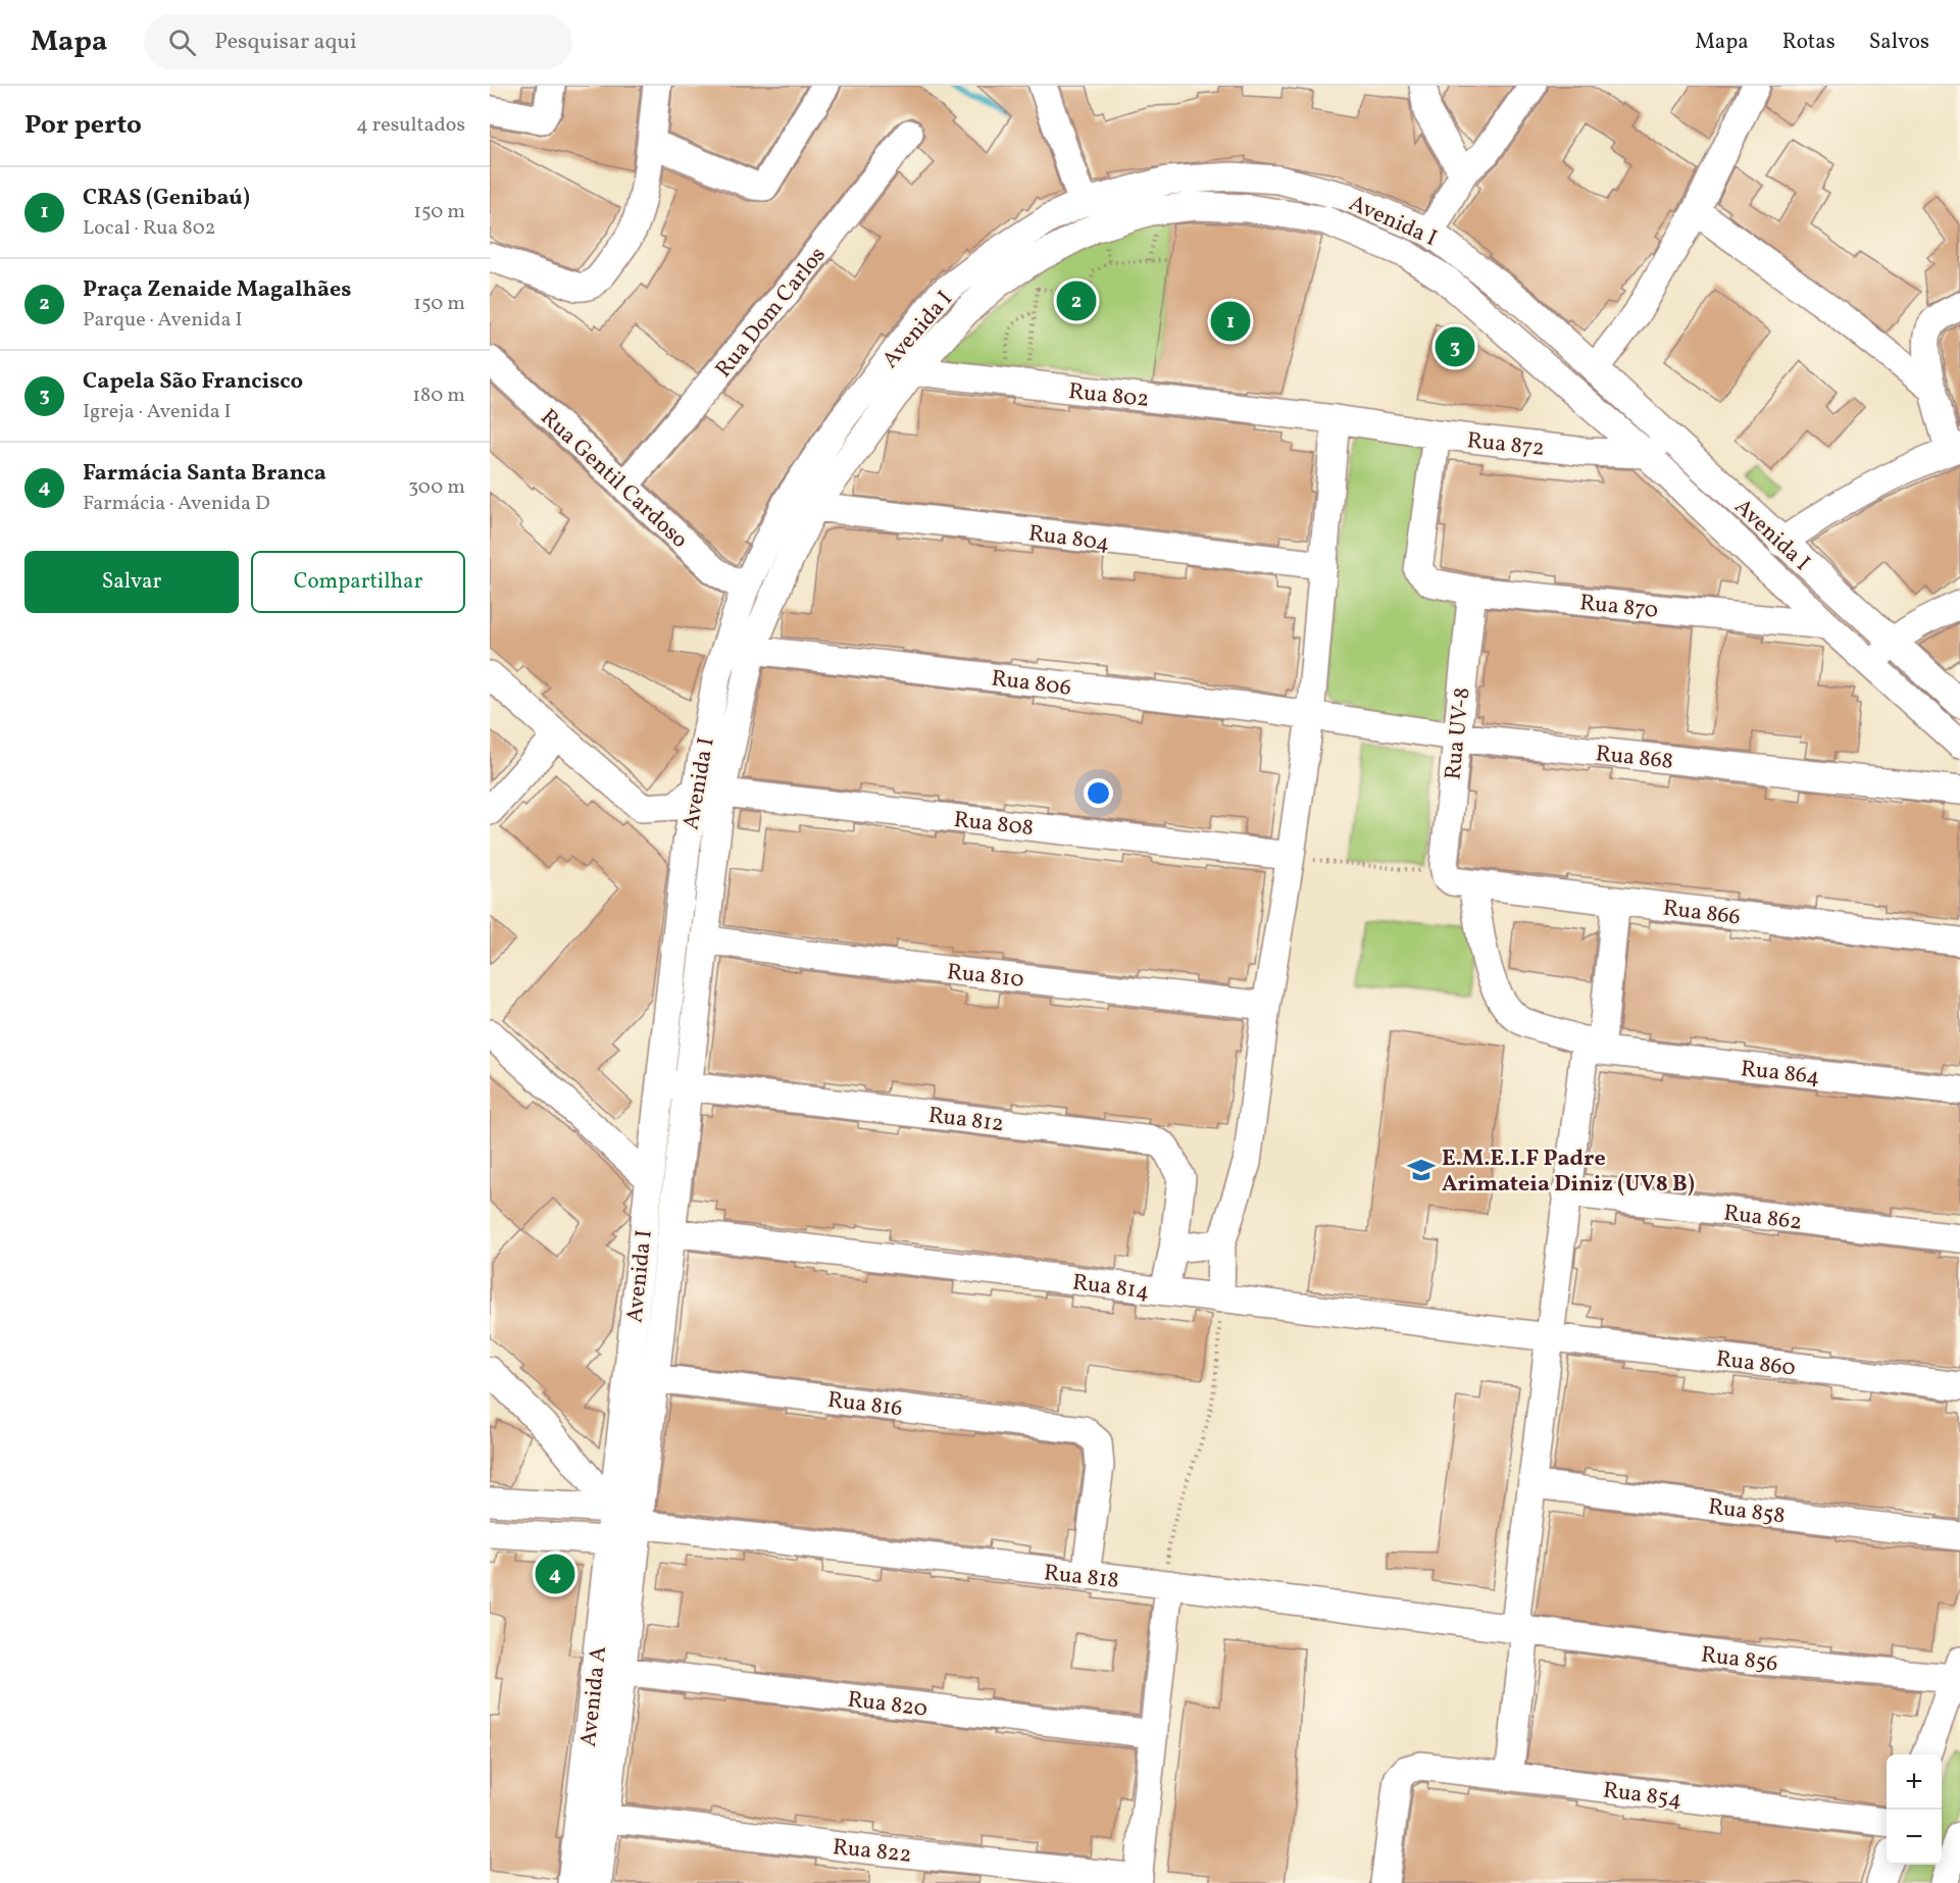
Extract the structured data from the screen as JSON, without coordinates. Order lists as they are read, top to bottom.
{
  "streets": {
    "street": [
      "Avenida I",
      "Rua Dom Carlos",
      "Rua 802",
      "Rua 872",
      "Rua Gentil Cardoso",
      "Rua 804",
      "Rua 870",
      "Rua 806",
      "Rua UV-8",
      "Rua 868",
      "Rua 808",
      "Rua 866",
      "Rua 810",
      "Rua 864",
      "Rua 812",
      "Rua 862",
      "Rua 814",
      "Rua 860",
      "Rua 816",
      "Rua 858",
      "Rua 818",
      "Rua 856",
      "Avenida A",
      "Rua 820",
      "Rua 854",
      "Rua 822"
    ]
  },
  "crossings": [
    ["Avenida I", "Rua 802"],
    ["Avenida I", "Rua 872"],
    ["Avenida I", "Rua Gentil Cardoso"],
    ["Avenida I", "Rua 804"],
    ["Avenida I", "Rua 870"],
    ["Avenida I", "Rua 806"],
    ["Avenida I", "Rua 808"],
    ["Avenida I", "Rua 810"],
    ["Avenida I", "Rua 812"],
    ["Avenida I", "Rua 814"],
    ["Avenida I", "Rua 816"],
    ["Avenida I", "Rua 818"],
    ["Avenida I", "Avenida A"],
    ["Rua Dom Carlos", "Rua Gentil Cardoso"],
    ["Rua 802", "Rua 872"],
    ["Rua 872", "Rua 870"],
    ["Rua 870", "Rua UV-8"],
    ["Rua 806", "Rua 868"],
    ["Rua UV-8", "Rua 868"],
    ["Rua UV-8", "Rua 866"],
    ["Rua 866", "Rua 864"],
    ["Rua 812", "Rua 814"],
    ["Rua 814", "Rua 860"],
    ["Rua 816", "Rua 818"],
    ["Rua 818", "Rua 856"],
    ["Rua 818", "Avenida A"],
    ["Avenida A", "Rua 820"],
    ["Avenida A", "Rua 822"]
  ],
  "places": {
    "school or university": ["E.M.E.I.F Padre Arimateia Diniz (UV8 B)"]
  },
  "page": {
    "header": "Mapa",
    "search": "Pesquisar aqui",
    "nav": ["Mapa", "Rotas", "Salvos"],
    "heading": ["Por perto", "4 resultados"],
    "list": [
      {
        "mark": "1",
        "name": "CRAS (Genibaú)",
        "note": "Local · Rua 802",
        "value": "150 m"
      },
      {
        "mark": "2",
        "name": "Praça Zenaide Magalhães",
        "note": "Parque · Avenida I",
        "value": "150 m"
      },
      {
        "mark": "3",
        "name": "Capela São Francisco",
        "note": "Igreja · Avenida I",
        "value": "180 m"
      },
      {
        "mark": "4",
        "name": "Farmácia Santa Branca",
        "note": "Farmácia · Avenida D",
        "value": "300 m"
      }
    ],
    "pins": [
      "2",
      "1",
      "3",
      "4"
    ],
    "buttons": ["Salvar", "Compartilhar"],
    "map_buttons": ["+", "−"]
  }
}
